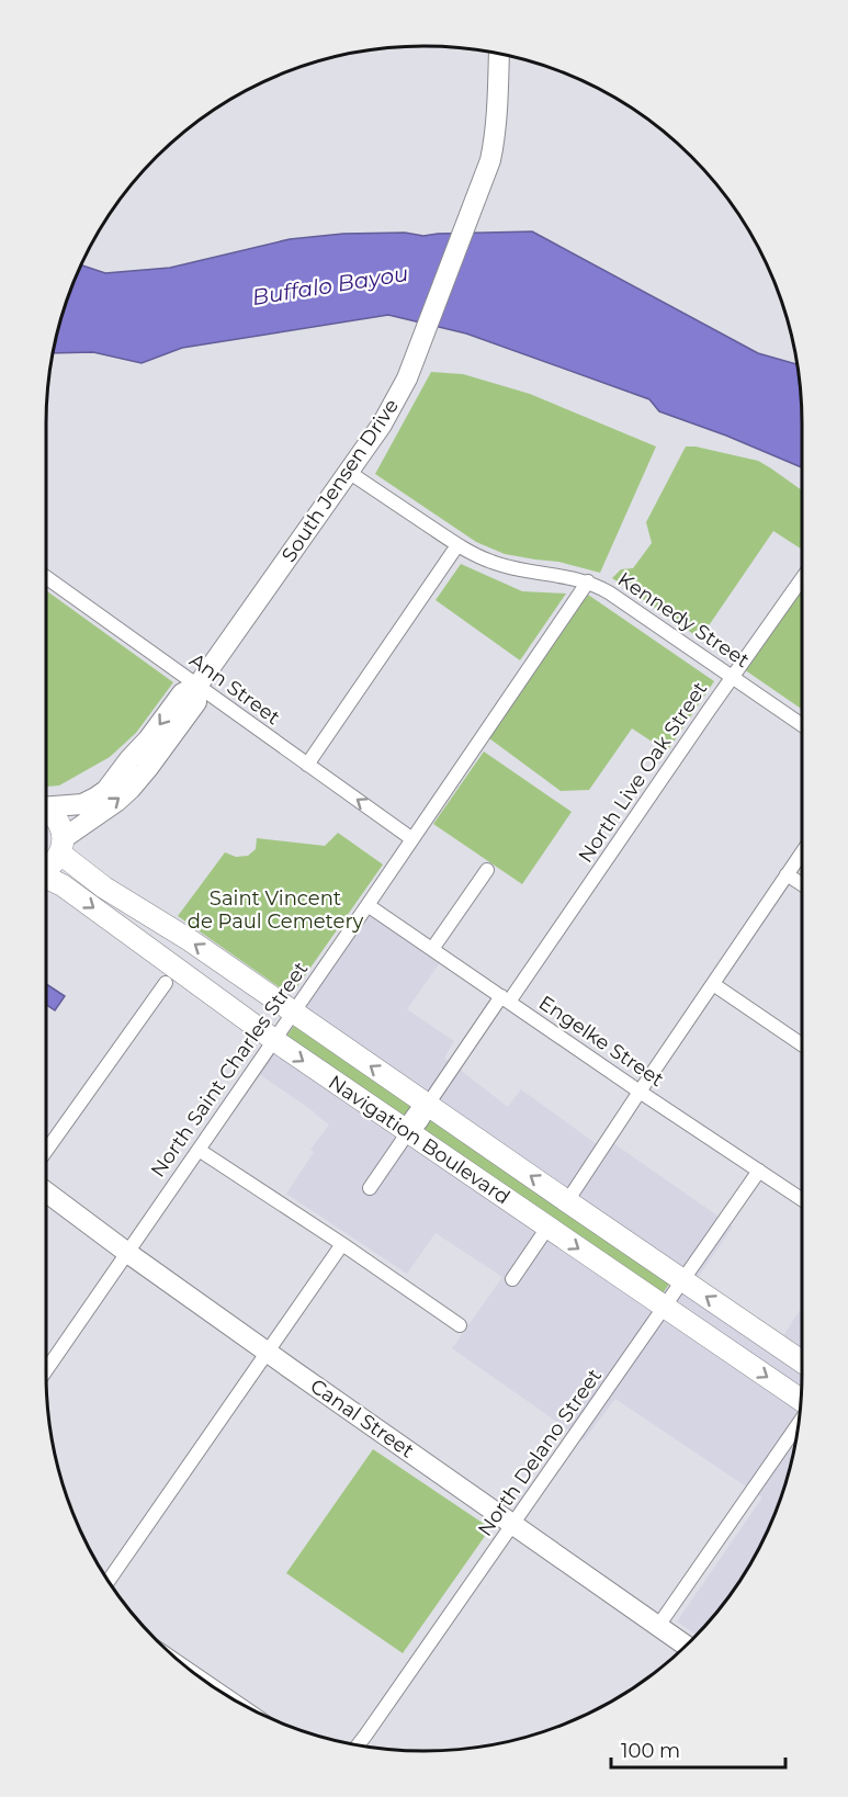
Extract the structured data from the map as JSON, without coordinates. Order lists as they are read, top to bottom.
{
  "streets": {
    "main road": ["South Jensen Drive", "Navigation Boulevard", "Canal Street"],
    "street": [
      "Kennedy Street",
      "Ann Street",
      "North Live Oak Street",
      "Engelke Street",
      "North Saint Charles Street",
      "North Delano Street"
    ]
  },
  "crossings": [
    ["South Jensen Drive", "Kennedy Street"],
    ["South Jensen Drive", "Ann Street"],
    ["South Jensen Drive", "Navigation Boulevard"],
    ["Kennedy Street", "North Live Oak Street"],
    ["Kennedy Street", "North Saint Charles Street"],
    ["Ann Street", "North Saint Charles Street"],
    ["North Live Oak Street", "Engelke Street"],
    ["North Live Oak Street", "Navigation Boulevard"],
    ["Engelke Street", "North Saint Charles Street"],
    ["Engelke Street", "North Delano Street"],
    ["North Saint Charles Street", "Navigation Boulevard"],
    ["North Saint Charles Street", "Canal Street"],
    ["Navigation Boulevard", "North Delano Street"],
    ["Canal Street", "North Delano Street"]
  ],
  "water": ["Buffalo Bayou"],
  "parks": ["Saint Vincent de Paul Cemetery"],
  "scale_bar": "100 m"
}
